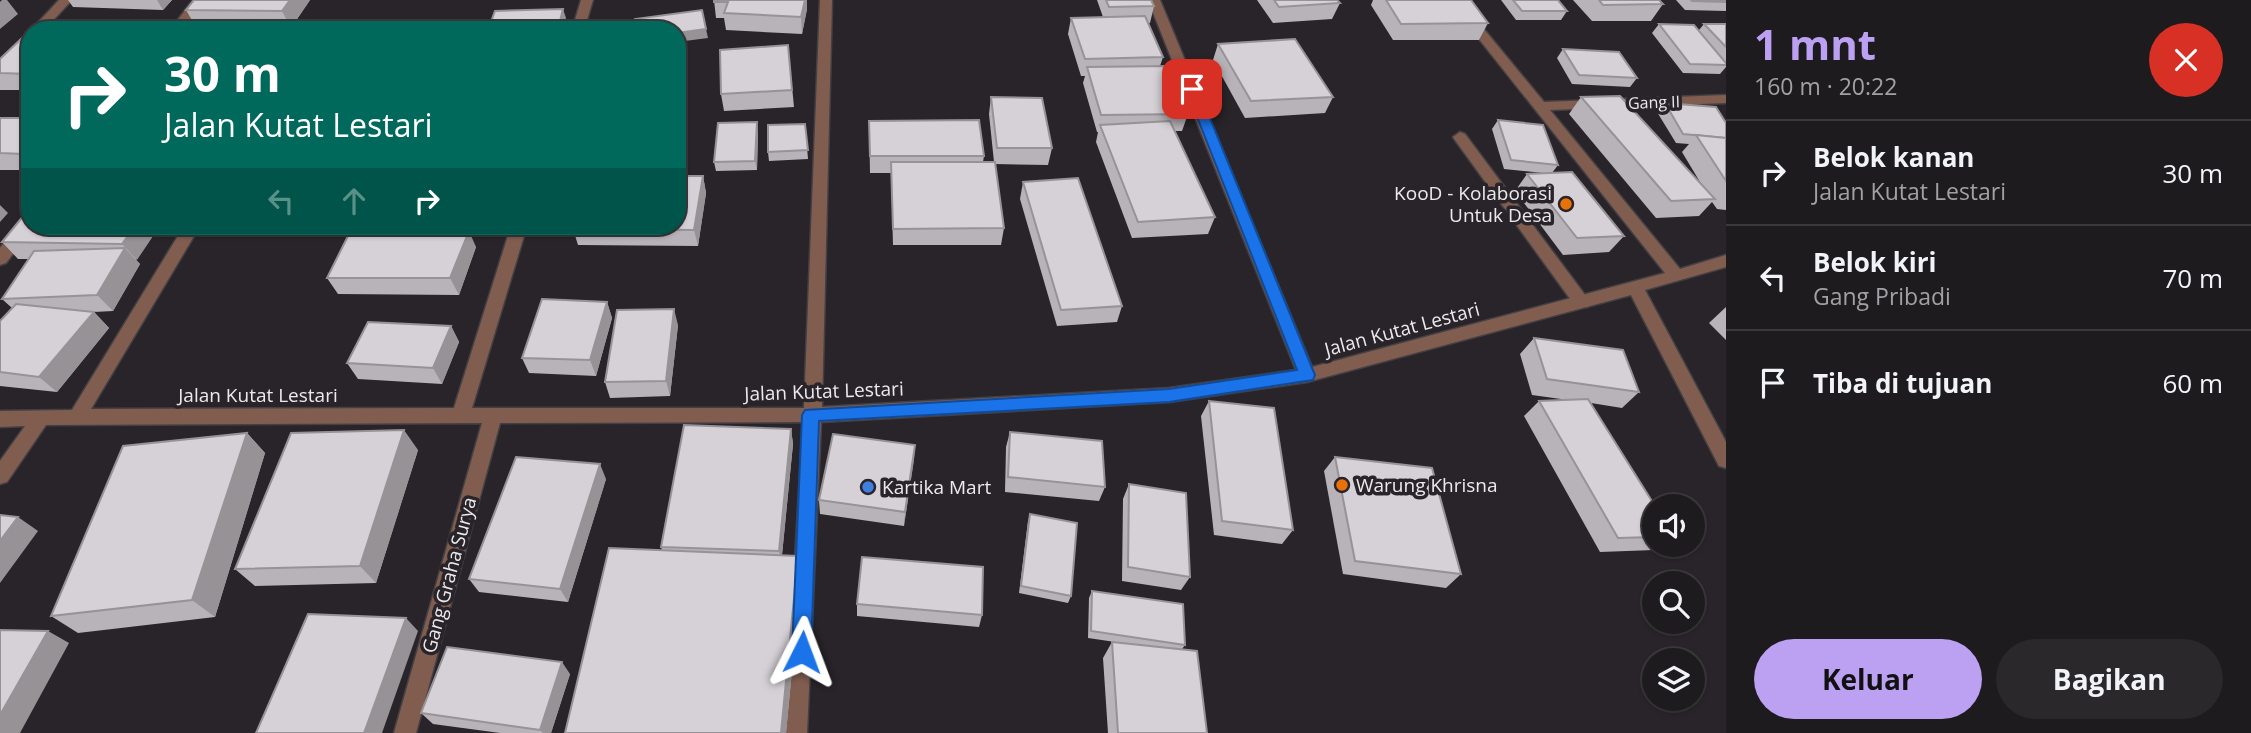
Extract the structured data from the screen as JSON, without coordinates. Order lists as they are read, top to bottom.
{
  "streets": {
    "street": ["Gang II", "Jalan Kutat Lestari", "Gang Graha Surya"]
  },
  "crossings": [
    ["Jalan Kutat Lestari", "Gang Graha Surya"]
  ],
  "places": ["KooD - Kolaborasi Untuk Desa", "Warung Khrisna", "Kartika Mart"],
  "page": {
    "heading": ["1 mnt", "160 m · 20:22"],
    "turn": ["30 m", "Jalan Kutat Lestari"],
    "list": [
      {
        "name": "Belok kanan",
        "note": "Jalan Kutat Lestari",
        "value": "30 m"
      },
      {
        "name": "Belok kiri",
        "note": "Gang Pribadi",
        "value": "70 m"
      },
      {
        "name": "Tiba di tujuan",
        "value": "60 m"
      }
    ],
    "buttons": ["Keluar", "Bagikan"]
  }
}
